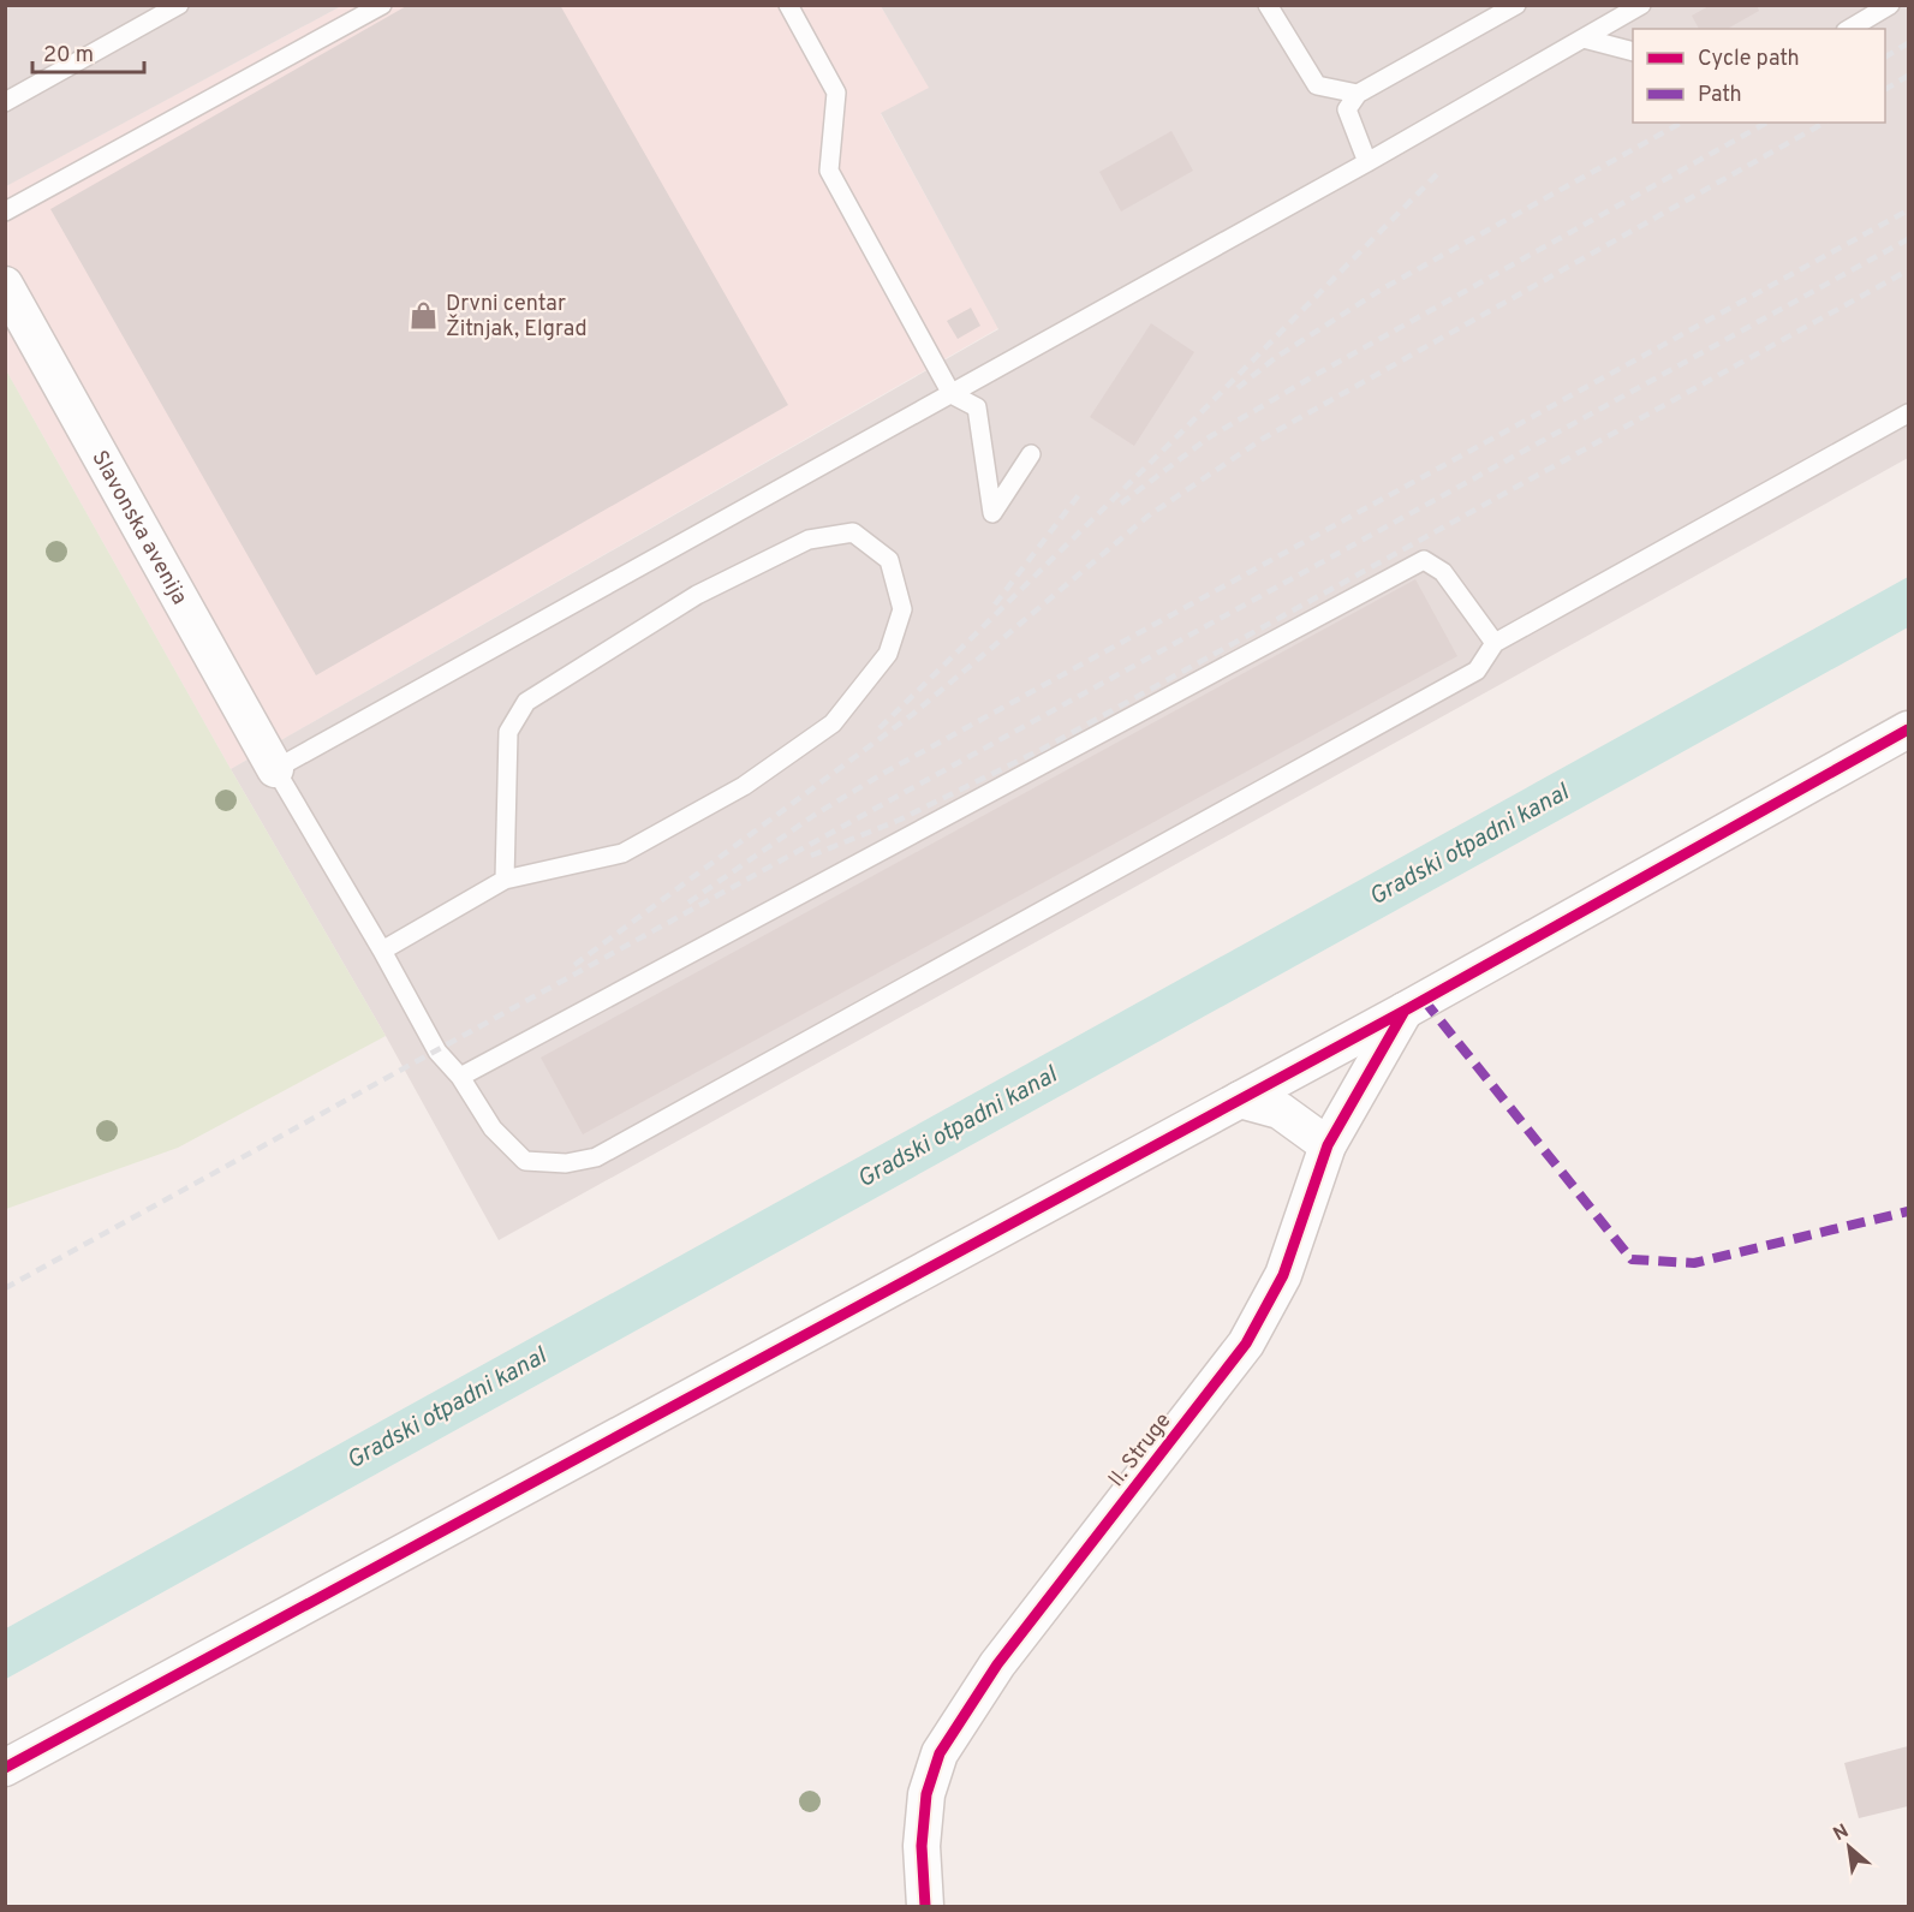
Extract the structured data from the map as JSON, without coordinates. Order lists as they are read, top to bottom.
{
  "streets": {
    "street": ["Slavonska avenija", "II. Struge"]
  },
  "water": ["Gradski otpadni kanal"],
  "places": {
    "shop": ["Drvni centar Žitnjak, Elgrad"]
  },
  "legend": ["Cycle path", "Path"],
  "scale_bar": "20 m",
  "north": "top left"
}
